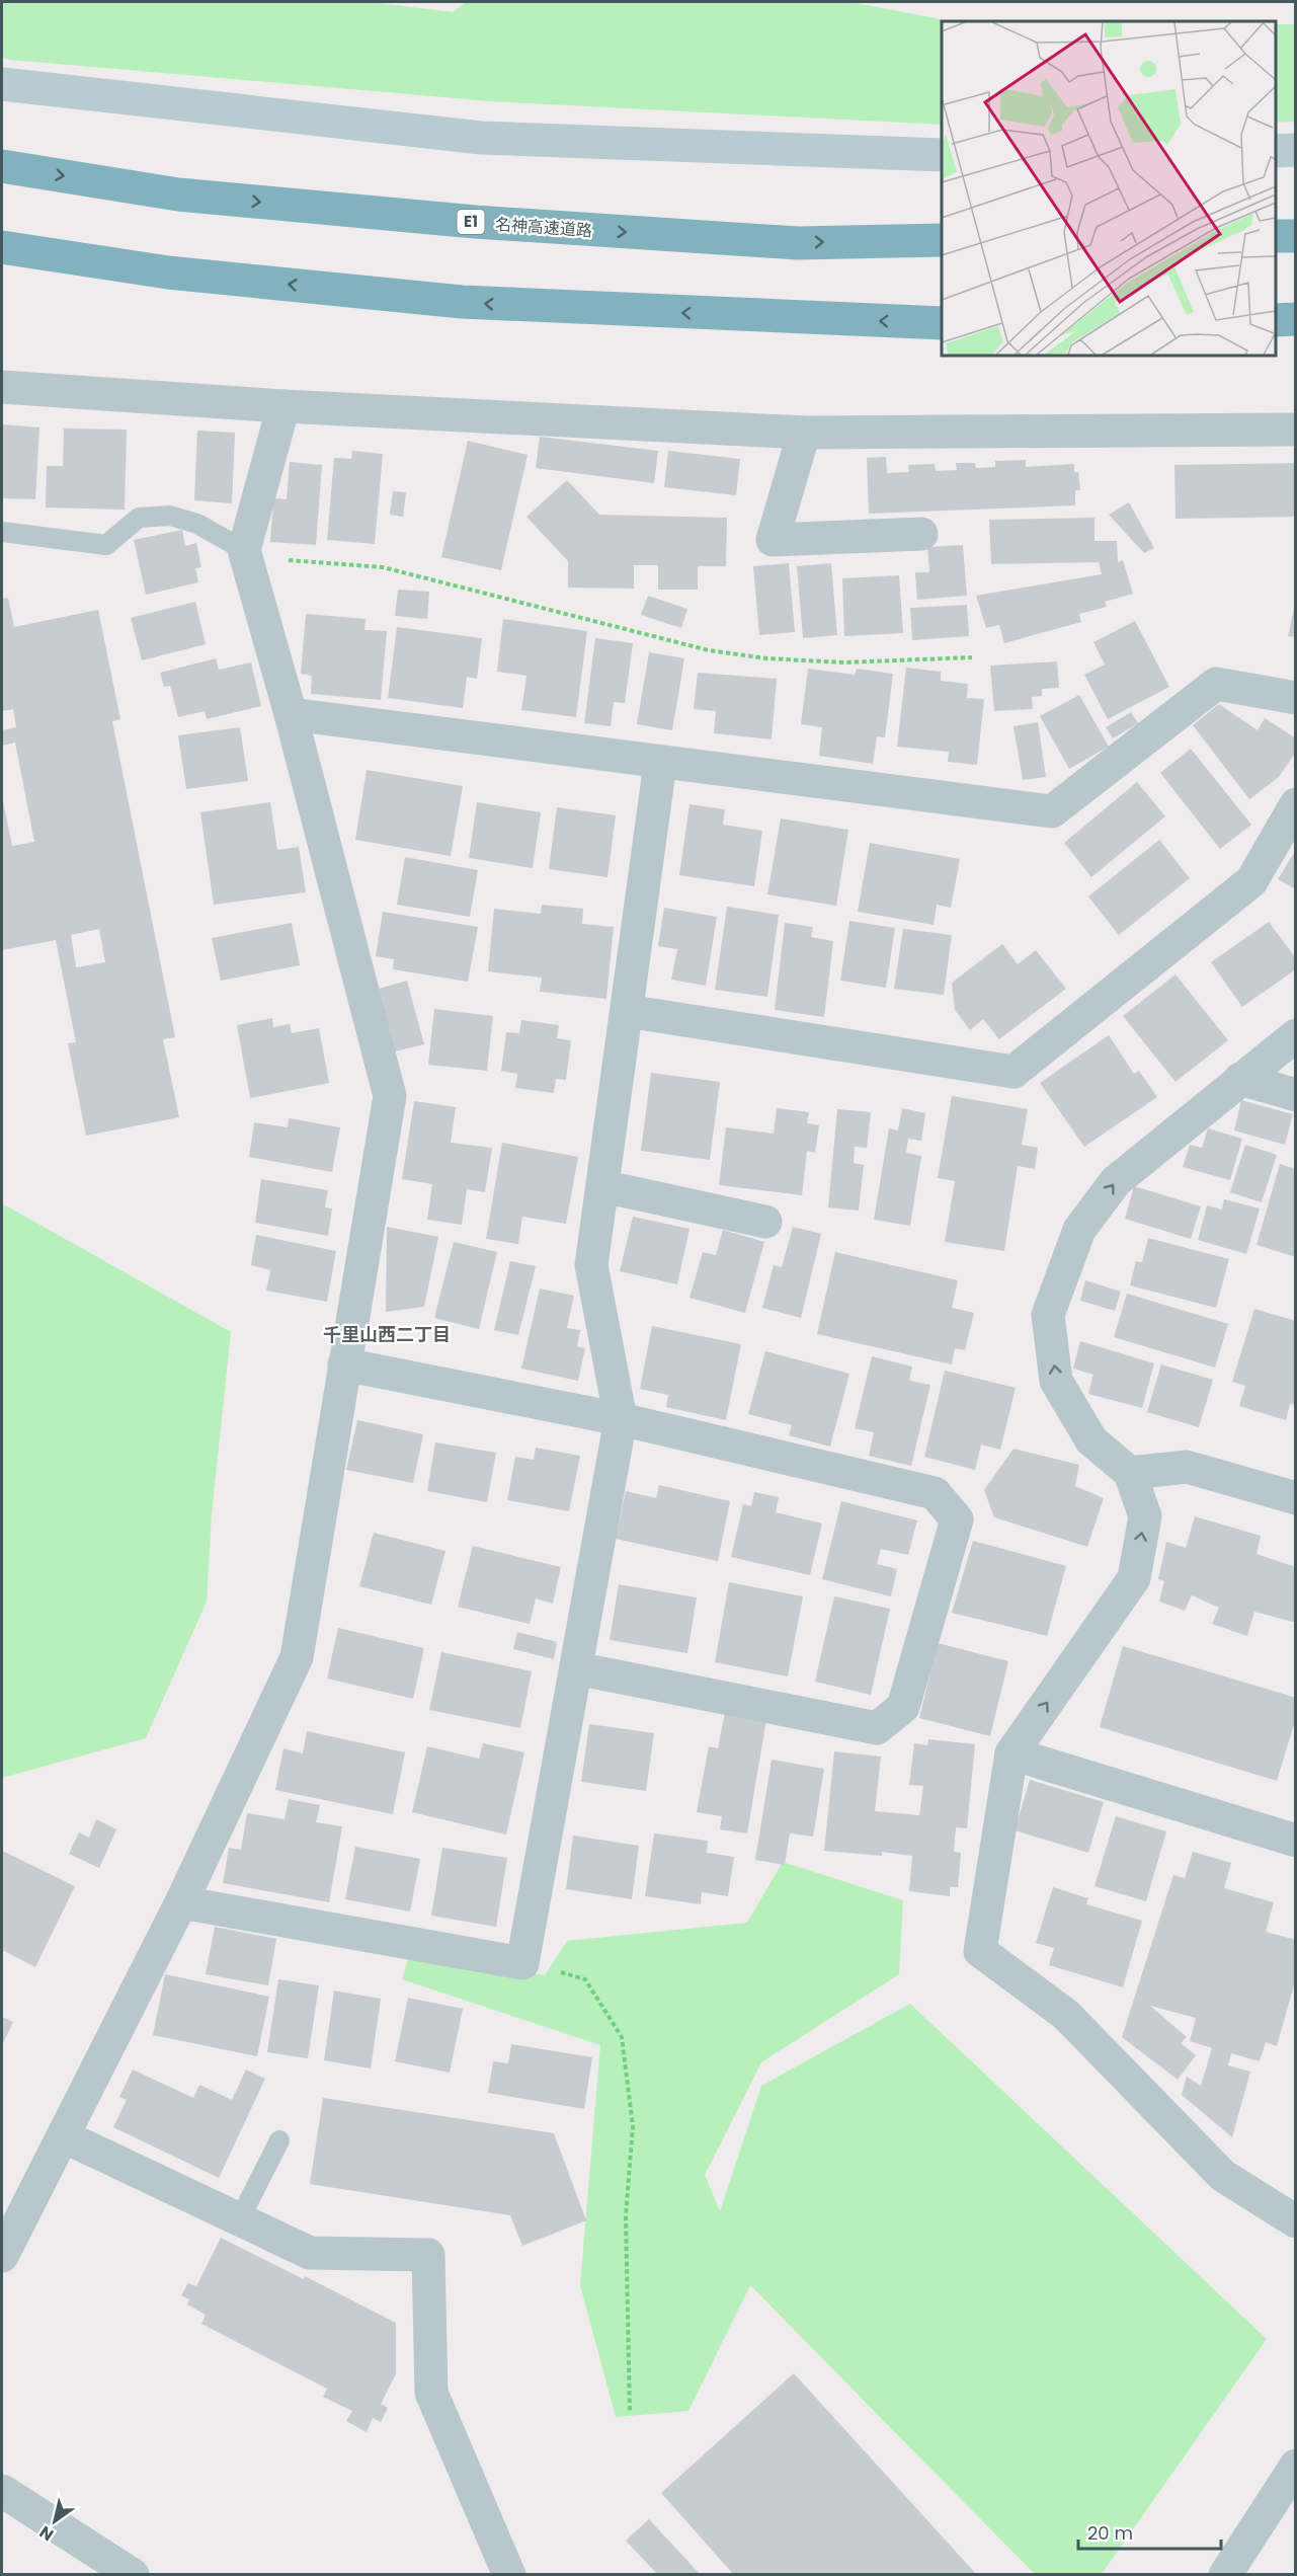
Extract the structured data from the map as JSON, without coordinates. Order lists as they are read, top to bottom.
{
  "streets": {
    "highway": ["E1", "名神高速道路"]
  },
  "districts": ["千里山西二丁目"],
  "scale_bar": "20 m",
  "north": "bottom left"
}
